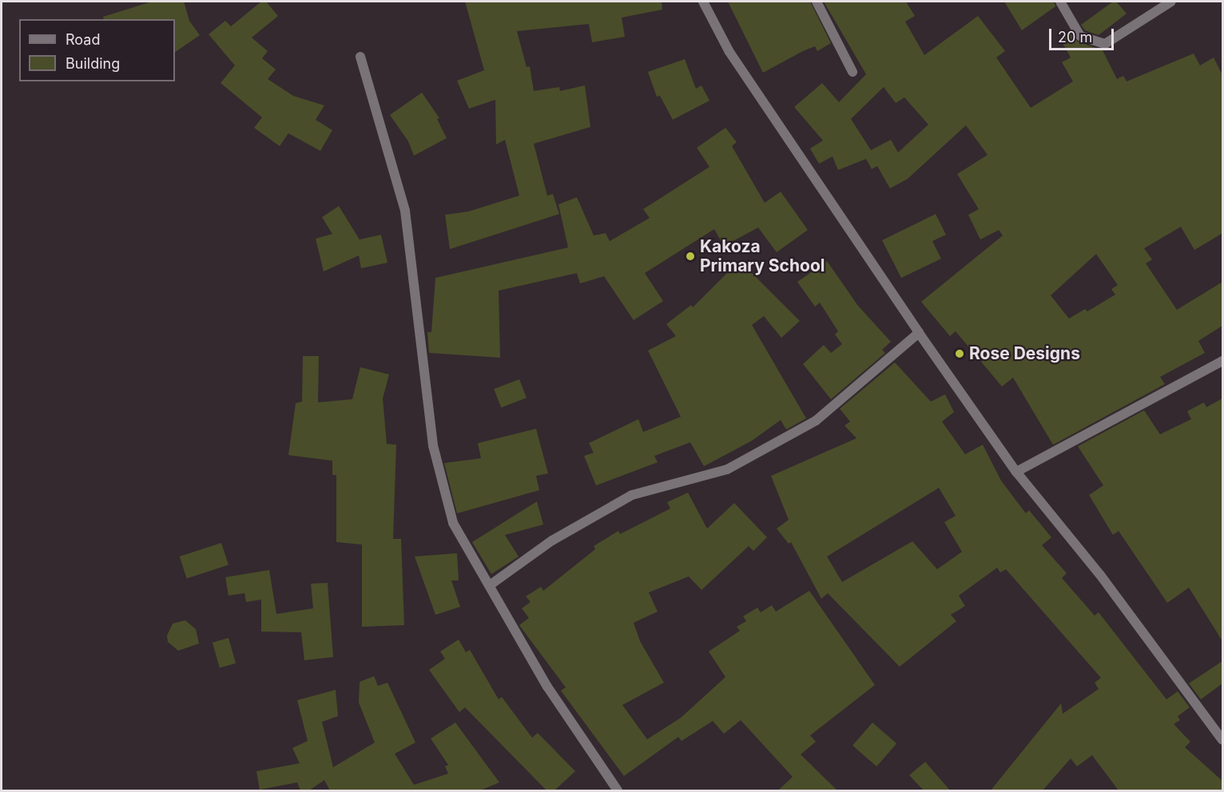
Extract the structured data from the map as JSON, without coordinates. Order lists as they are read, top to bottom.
{
  "places": ["Kakoza Primary School", "Rose Designs"],
  "legend": ["Road", "Building"],
  "scale_bar": "20 m"
}
